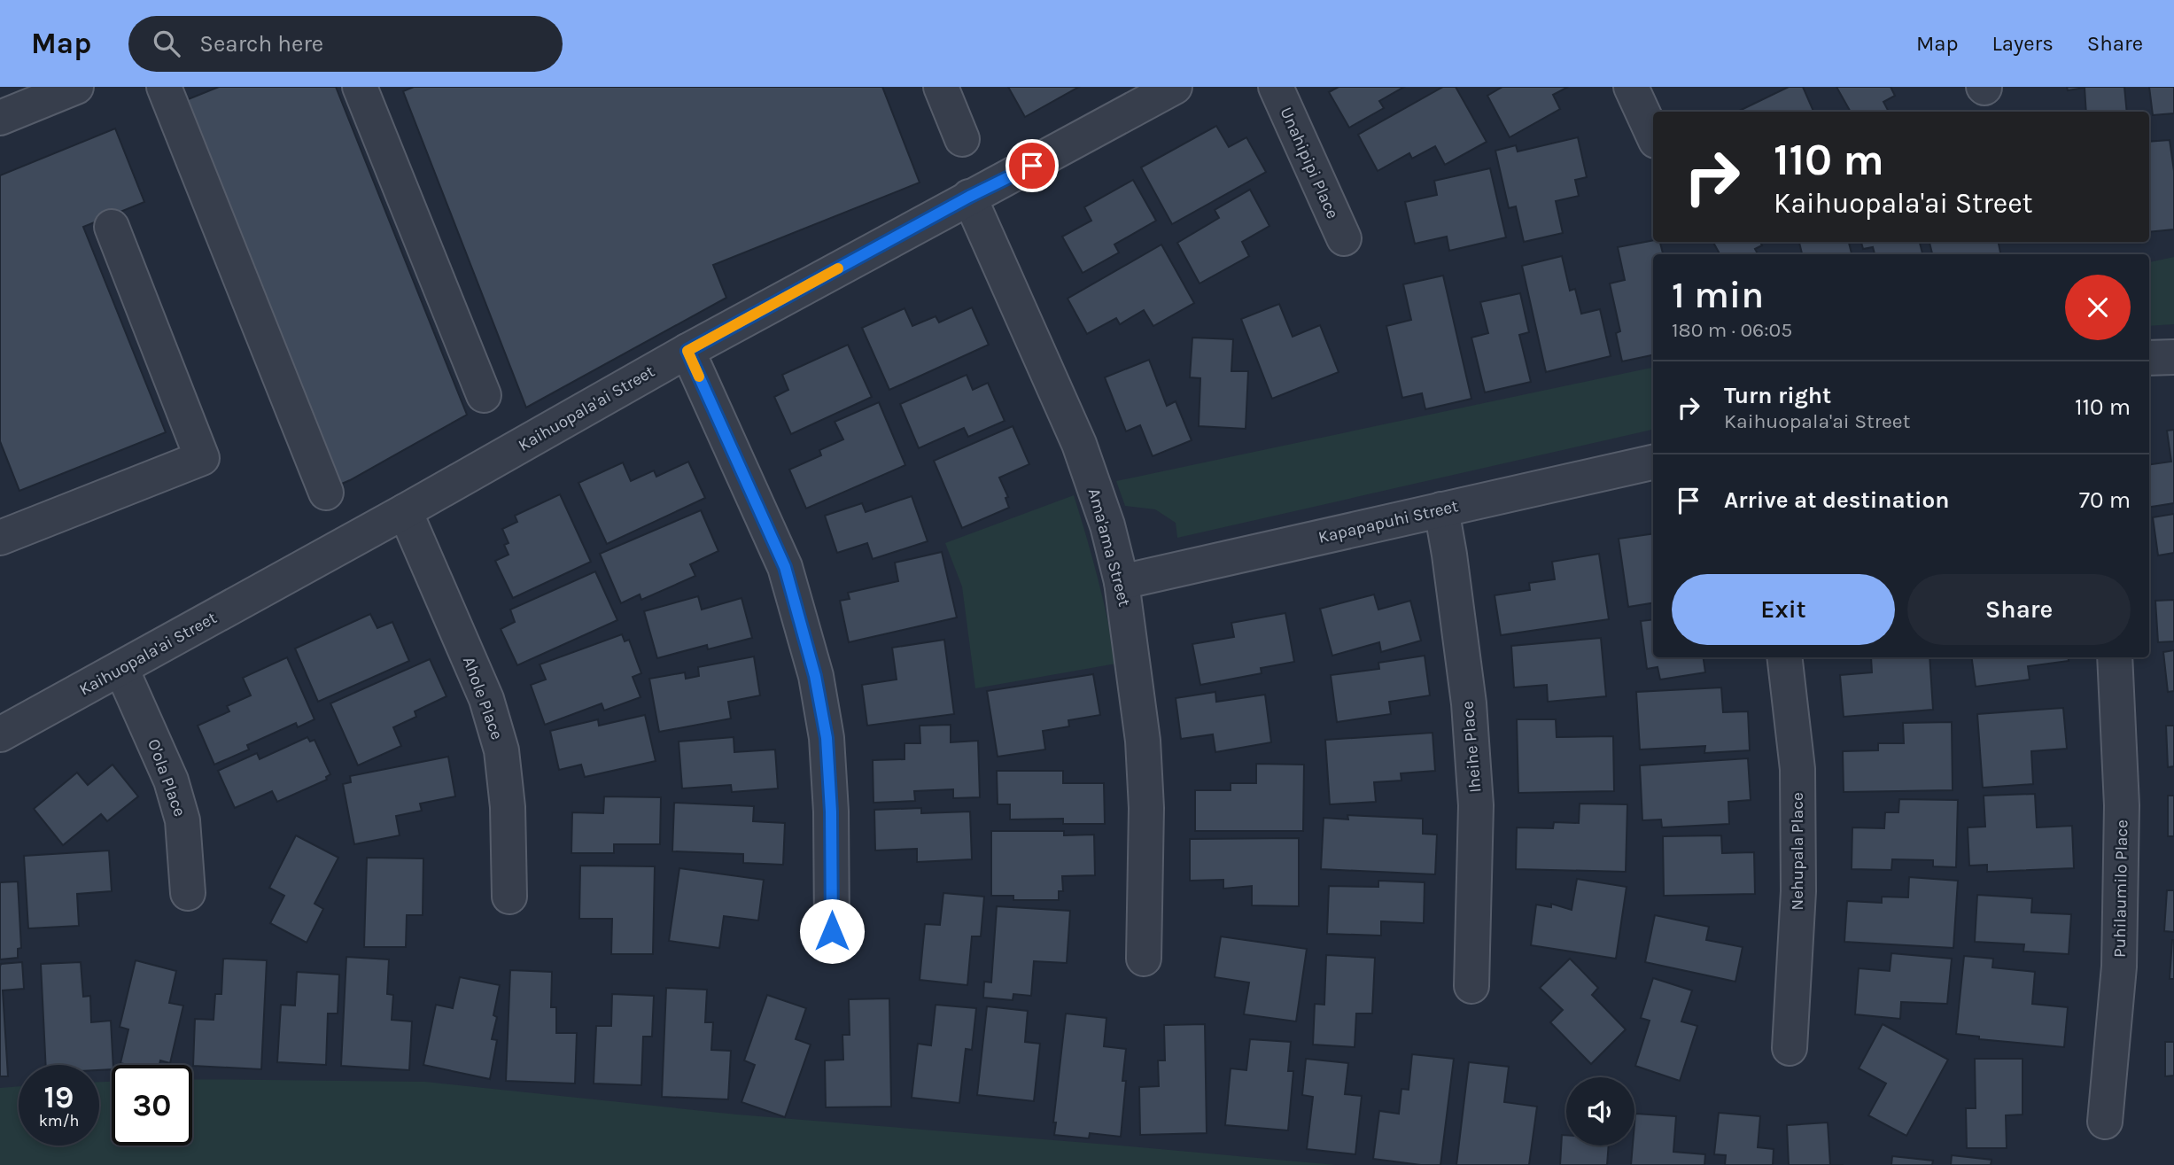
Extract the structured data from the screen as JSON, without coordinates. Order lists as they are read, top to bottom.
{
  "streets": {
    "street": [
      "Unahipipi Place",
      "Kaihuopala'ai Street",
      "Kapapapuhi Street",
      "Ama'ama Street",
      "Ahole Place",
      "Iheihe Place",
      "O'ola Place",
      "Nehupala Place",
      "Puhilaumilo Place"
    ]
  },
  "crossings": [
    ["Kaihuopala'ai Street", "Ama'ama Street"],
    ["Kaihuopala'ai Street", "Ahole Place"],
    ["Kaihuopala'ai Street", "O'ola Place"],
    ["Kapapapuhi Street", "Ama'ama Street"],
    ["Kapapapuhi Street", "Iheihe Place"]
  ],
  "page": {
    "header": "Map",
    "search": "Search here",
    "nav": ["Map", "Layers", "Share"],
    "turn": ["110 m", "Kaihuopala'ai Street"],
    "heading": ["1 min", "180 m · 06:05"],
    "list": [
      {
        "name": "Turn right",
        "note": "Kaihuopala'ai Street",
        "value": "110 m"
      },
      {
        "name": "Arrive at destination",
        "value": "70 m"
      }
    ],
    "buttons": ["Exit", "Share"],
    "speed": "19 km/h",
    "limit": "30"
  }
}
